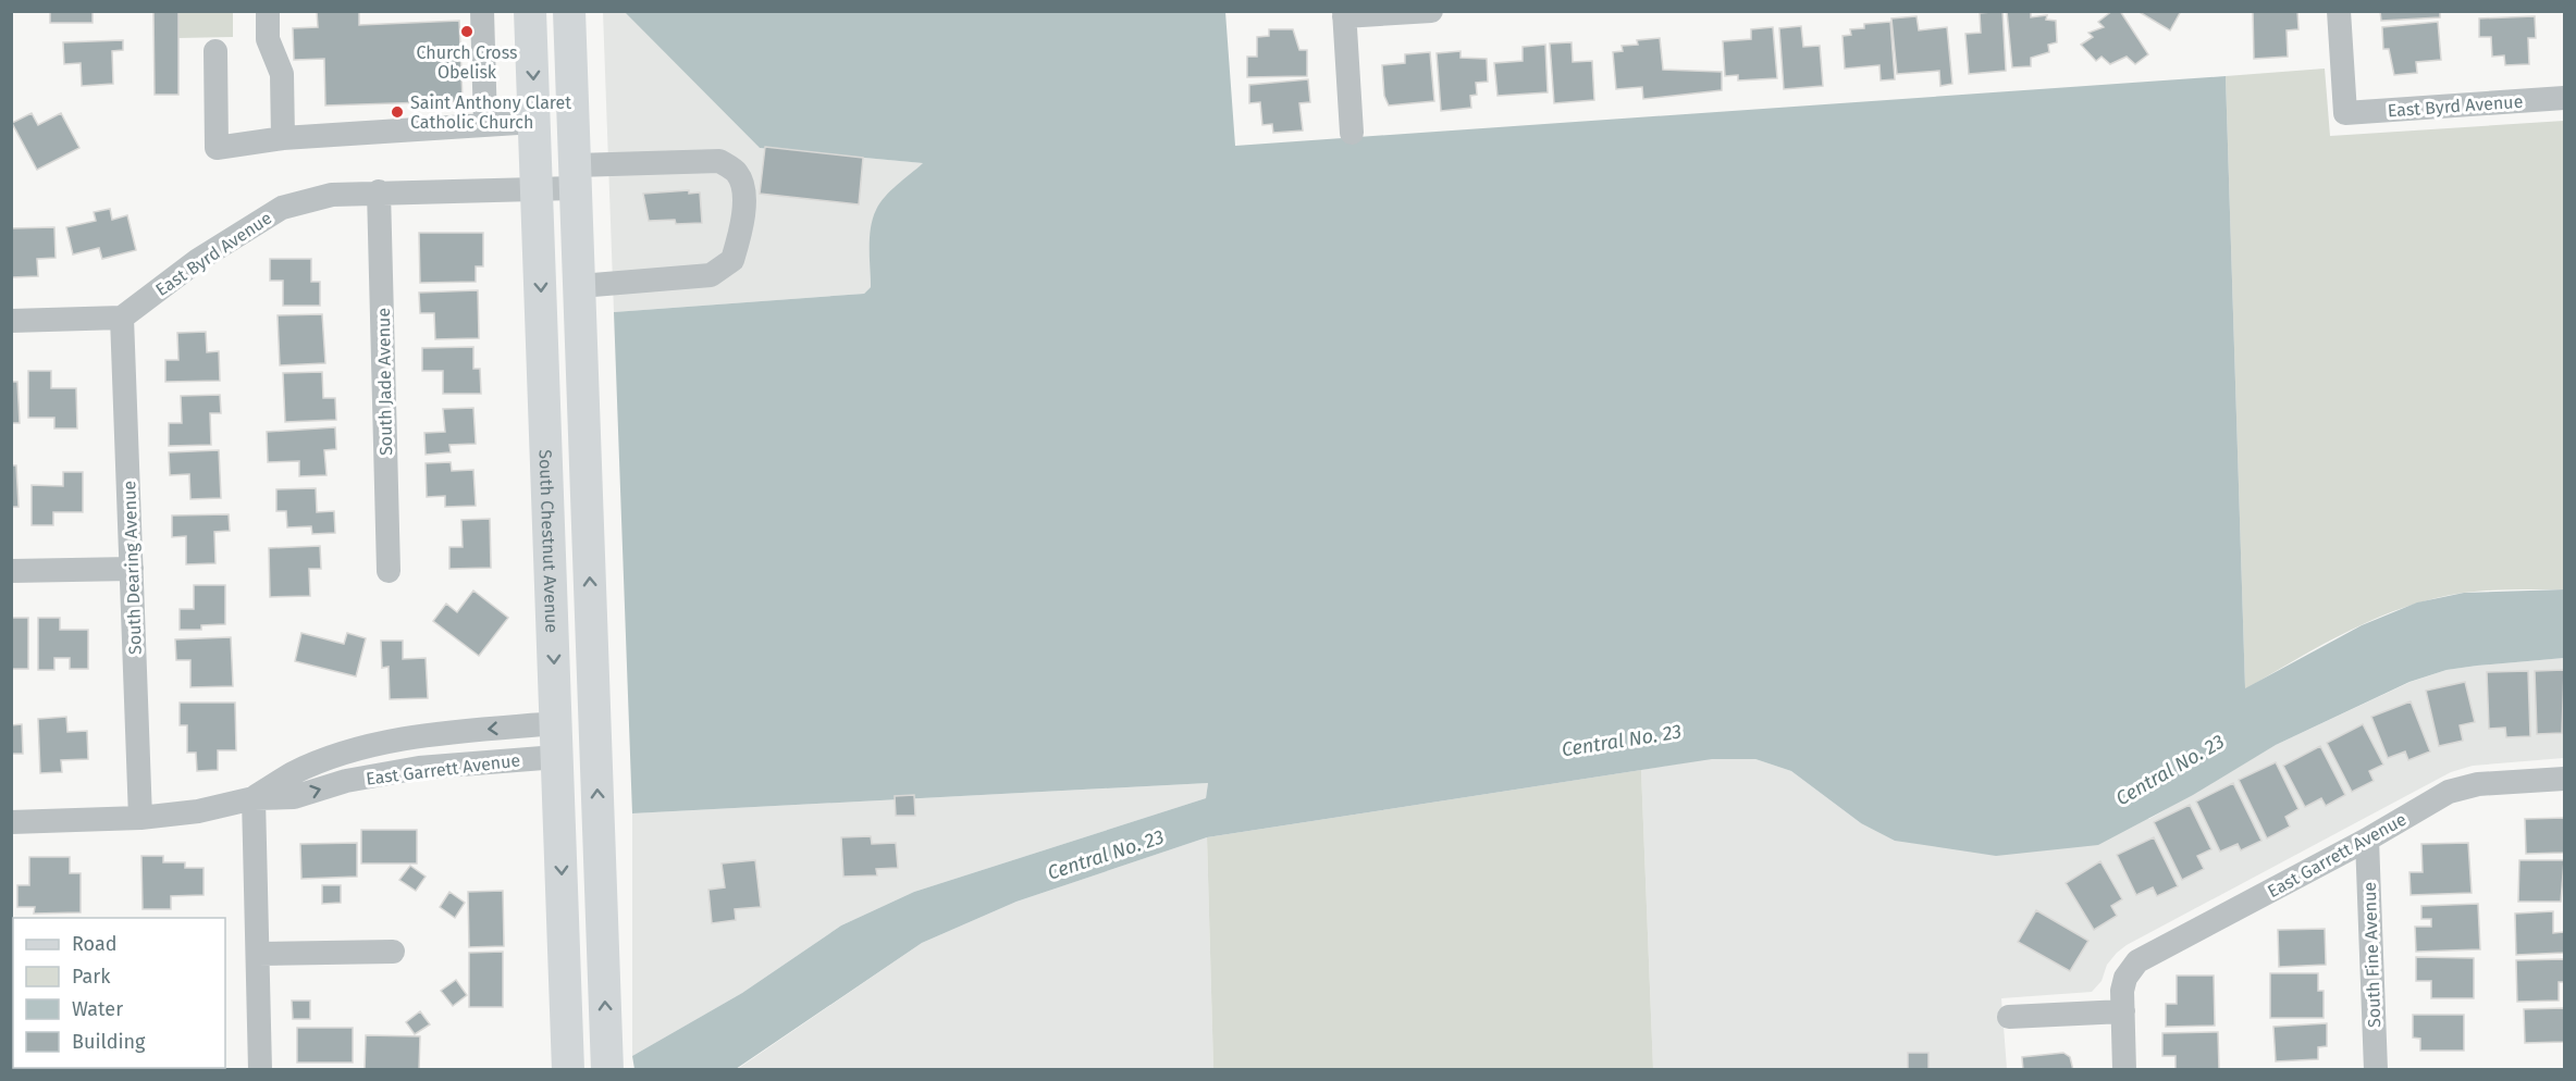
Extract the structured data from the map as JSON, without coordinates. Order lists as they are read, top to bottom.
{
  "streets": {
    "main road": ["South Chestnut Avenue"],
    "street": [
      "East Byrd Avenue",
      "South Jade Avenue",
      "South Dearing Avenue",
      "East Garrett Avenue",
      "South Fine Avenue"
    ]
  },
  "crossings": [
    ["East Byrd Avenue", "South Jade Avenue"],
    ["East Byrd Avenue", "South Chestnut Avenue"],
    ["East Byrd Avenue", "South Dearing Avenue"],
    ["South Chestnut Avenue", "East Garrett Avenue"],
    ["South Dearing Avenue", "East Garrett Avenue"],
    ["East Garrett Avenue", "South Fine Avenue"]
  ],
  "water": ["Central No. 23"],
  "places": ["Church Cross Obelisk", "Saint Anthony Claret Catholic Church"],
  "legend": [
    "Road",
    "Park",
    "Water",
    "Building"
  ]
}
